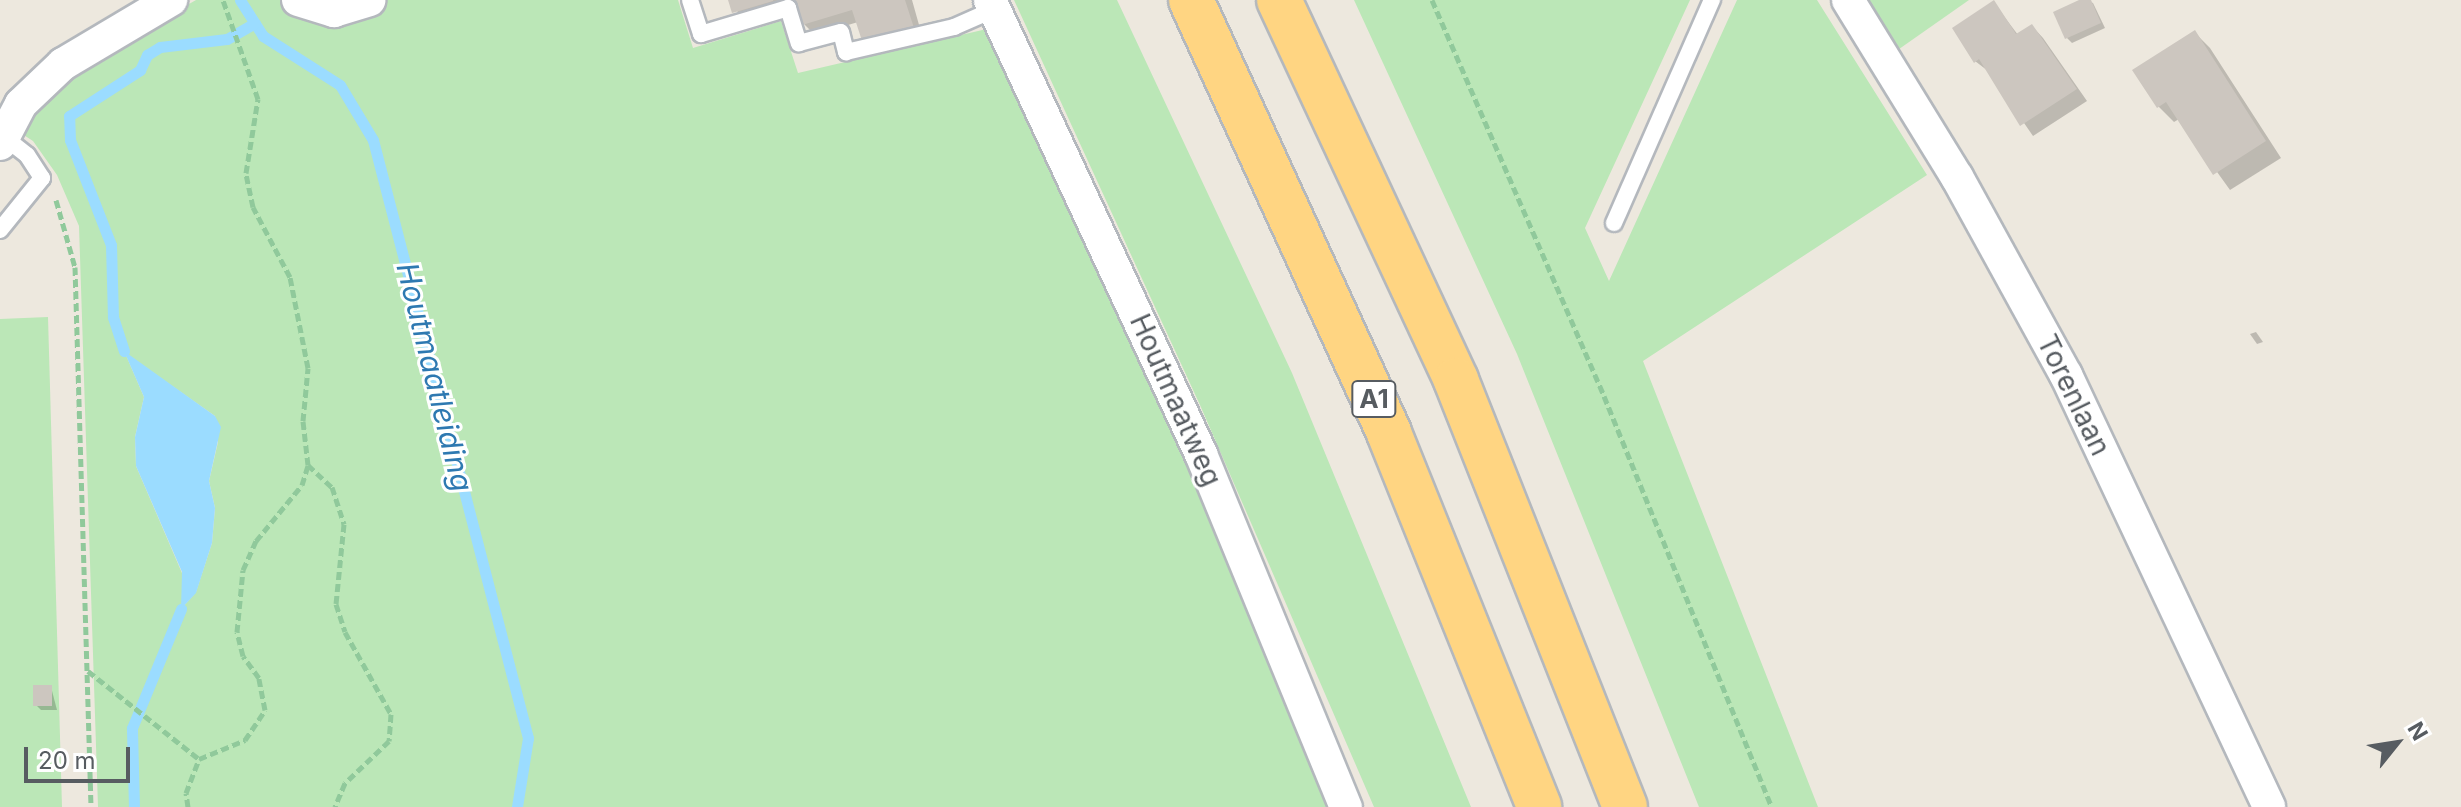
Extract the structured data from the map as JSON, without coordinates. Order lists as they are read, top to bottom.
{
  "streets": {
    "highway": ["A1"],
    "street": ["Torenlaan", "Houtmaatweg"]
  },
  "water": ["Houtmaatleiding"],
  "scale_bar": "20 m",
  "north": "top right"
}
